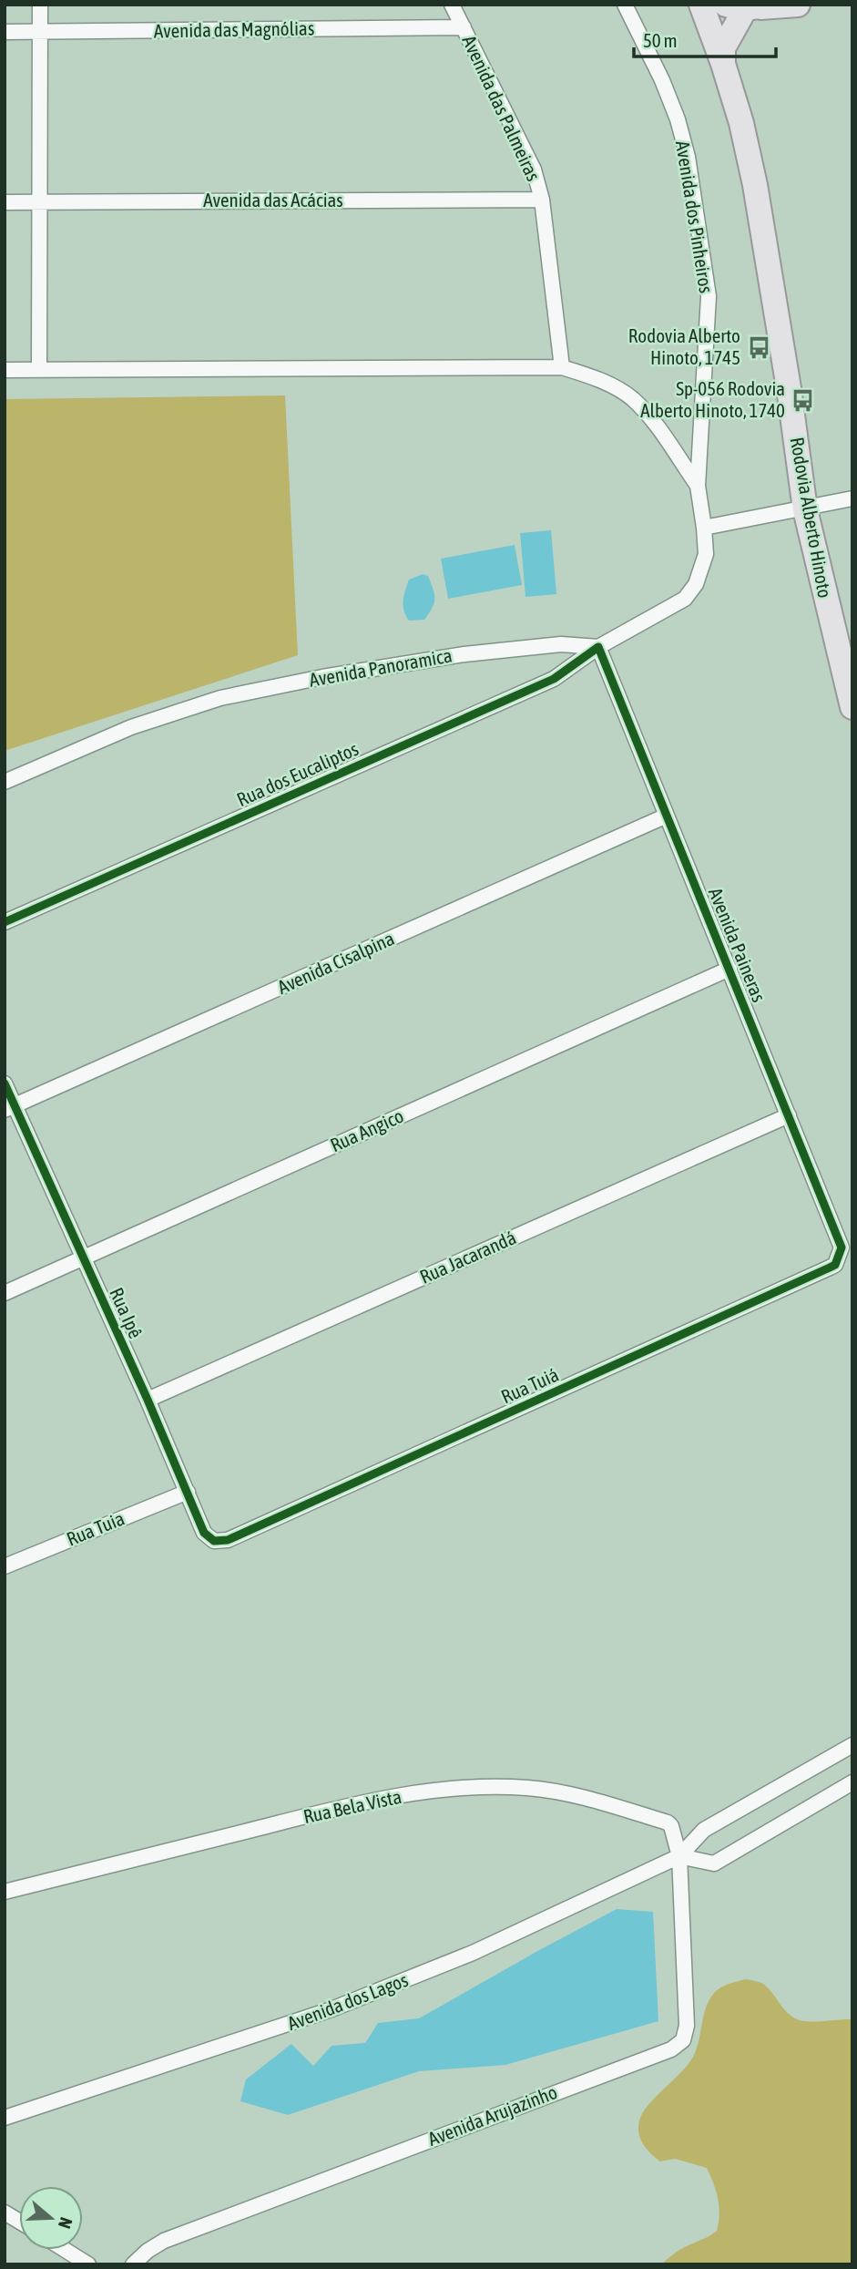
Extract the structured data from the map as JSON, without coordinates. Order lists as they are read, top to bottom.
{
  "streets": {
    "main road": ["Rodovia Alberto Hinoto"],
    "street": [
      "Avenida das Magnólias",
      "Avenida das Palmeiras",
      "Avenida das Acácias",
      "Avenida dos Pinheiros",
      "Avenida Panoramica",
      "Rua dos Eucaliptos",
      "Avenida Paineras",
      "Avenida Cisalpina",
      "Rua Angico",
      "Rua Jacarandá",
      "Rua Ipê",
      "Rua Tuiá",
      "Rua Tuia",
      "Rua Bela Vista",
      "Avenida dos Lagos",
      "Avenida Arujazinho"
    ]
  },
  "crossings": [
    ["Avenida das Magnólias", "Avenida das Palmeiras"],
    ["Avenida das Palmeiras", "Avenida das Acácias"],
    ["Avenida Panoramica", "Rua dos Eucaliptos"],
    ["Avenida Panoramica", "Avenida Paineras"],
    ["Rua dos Eucaliptos", "Avenida Paineras"],
    ["Avenida Paineras", "Avenida Cisalpina"],
    ["Avenida Paineras", "Rua Angico"],
    ["Avenida Paineras", "Rua Jacarandá"],
    ["Avenida Paineras", "Rua Tuiá"],
    ["Avenida Cisalpina", "Rua Ipê"],
    ["Rua Angico", "Rua Ipê"],
    ["Rua Jacarandá", "Rua Ipê"],
    ["Rua Ipê", "Rua Tuiá"],
    ["Rua Ipê", "Rua Tuia"],
    ["Rua Bela Vista", "Avenida dos Lagos"],
    ["Rua Bela Vista", "Avenida Arujazinho"],
    ["Avenida dos Lagos", "Avenida Arujazinho"]
  ],
  "places": {
    "bus stop": ["Rodovia Alberto Hinoto, 1745", "Sp-056 Rodovia Alberto Hinoto, 1740"]
  },
  "scale_bar": "50 m",
  "north": "right"
}
